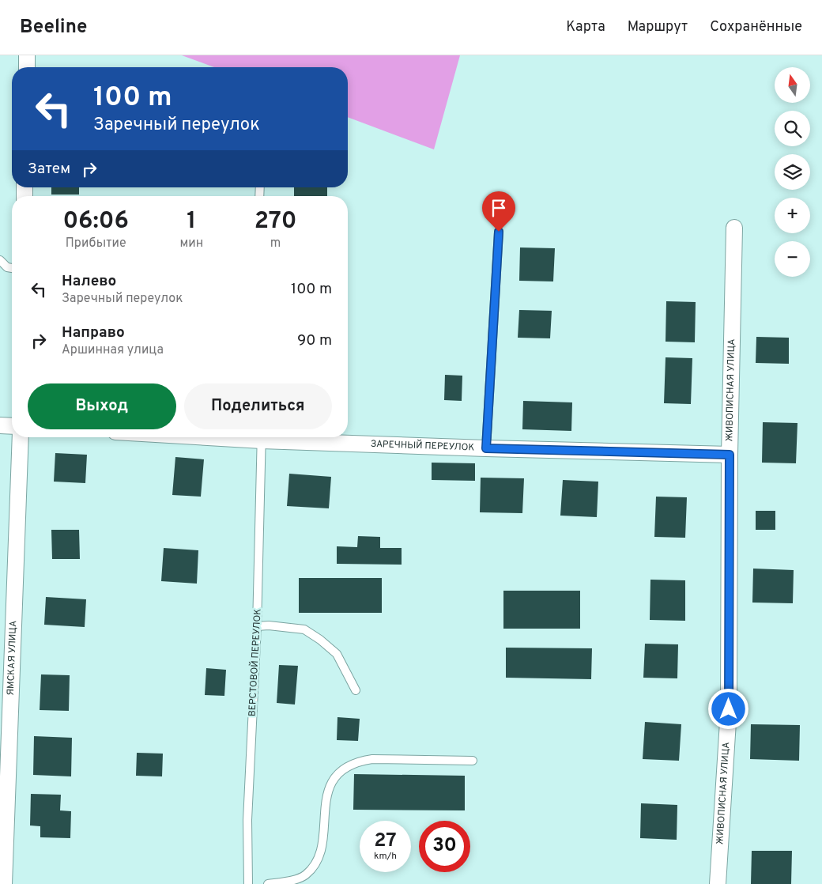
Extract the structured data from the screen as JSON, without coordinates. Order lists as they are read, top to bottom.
{
  "streets": {
    "street": ["ЖИВОПИСНАЯ УЛИЦА", "ЗАРЕЧНЫЙ ПЕРЕУЛОК", "ЯМСКАЯ УЛИЦА"],
    "lane": ["ВЕРСТОВОЙ ПЕРЕУЛОК"]
  },
  "crossings": [
    ["ЖИВОПИСНАЯ УЛИЦА", "ЗАРЕЧНЫЙ ПЕРЕУЛОК"]
  ],
  "north": "top",
  "page": {
    "header": "Beeline",
    "nav": ["Карта", "Маршрут", "Сохранённые"],
    "map_buttons": ["+", "−"],
    "turn": ["100 m", "Заречный переулок"],
    "then": "Затем",
    "eta": [
      "06:06",
      "Прибытие",
      "1",
      "мин",
      "270",
      "m"
    ],
    "list": [
      {
        "name": "Налево",
        "note": "Заречный переулок",
        "value": "100 m"
      },
      {
        "name": "Направо",
        "note": "Аршинная улица",
        "value": "90 m"
      }
    ],
    "buttons": ["Выход", "Поделиться"],
    "speed": "27 km/h",
    "limit": "30"
  }
}
